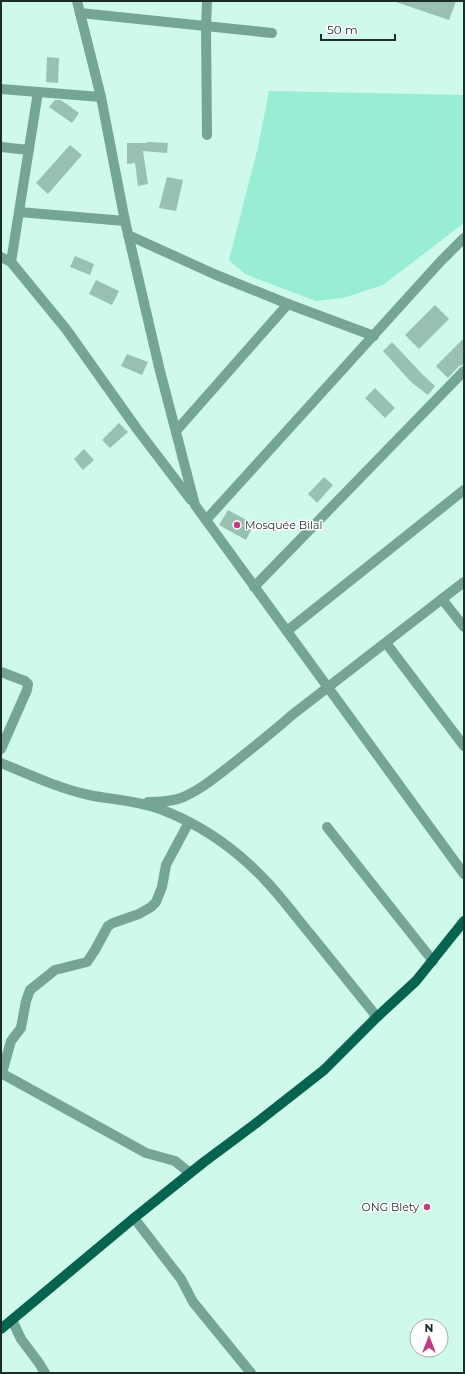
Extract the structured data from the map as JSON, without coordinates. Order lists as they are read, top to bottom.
{
  "places": ["Mosquée Bilal", "ONG Blety"],
  "scale_bar": "50 m",
  "north": "top"
}
